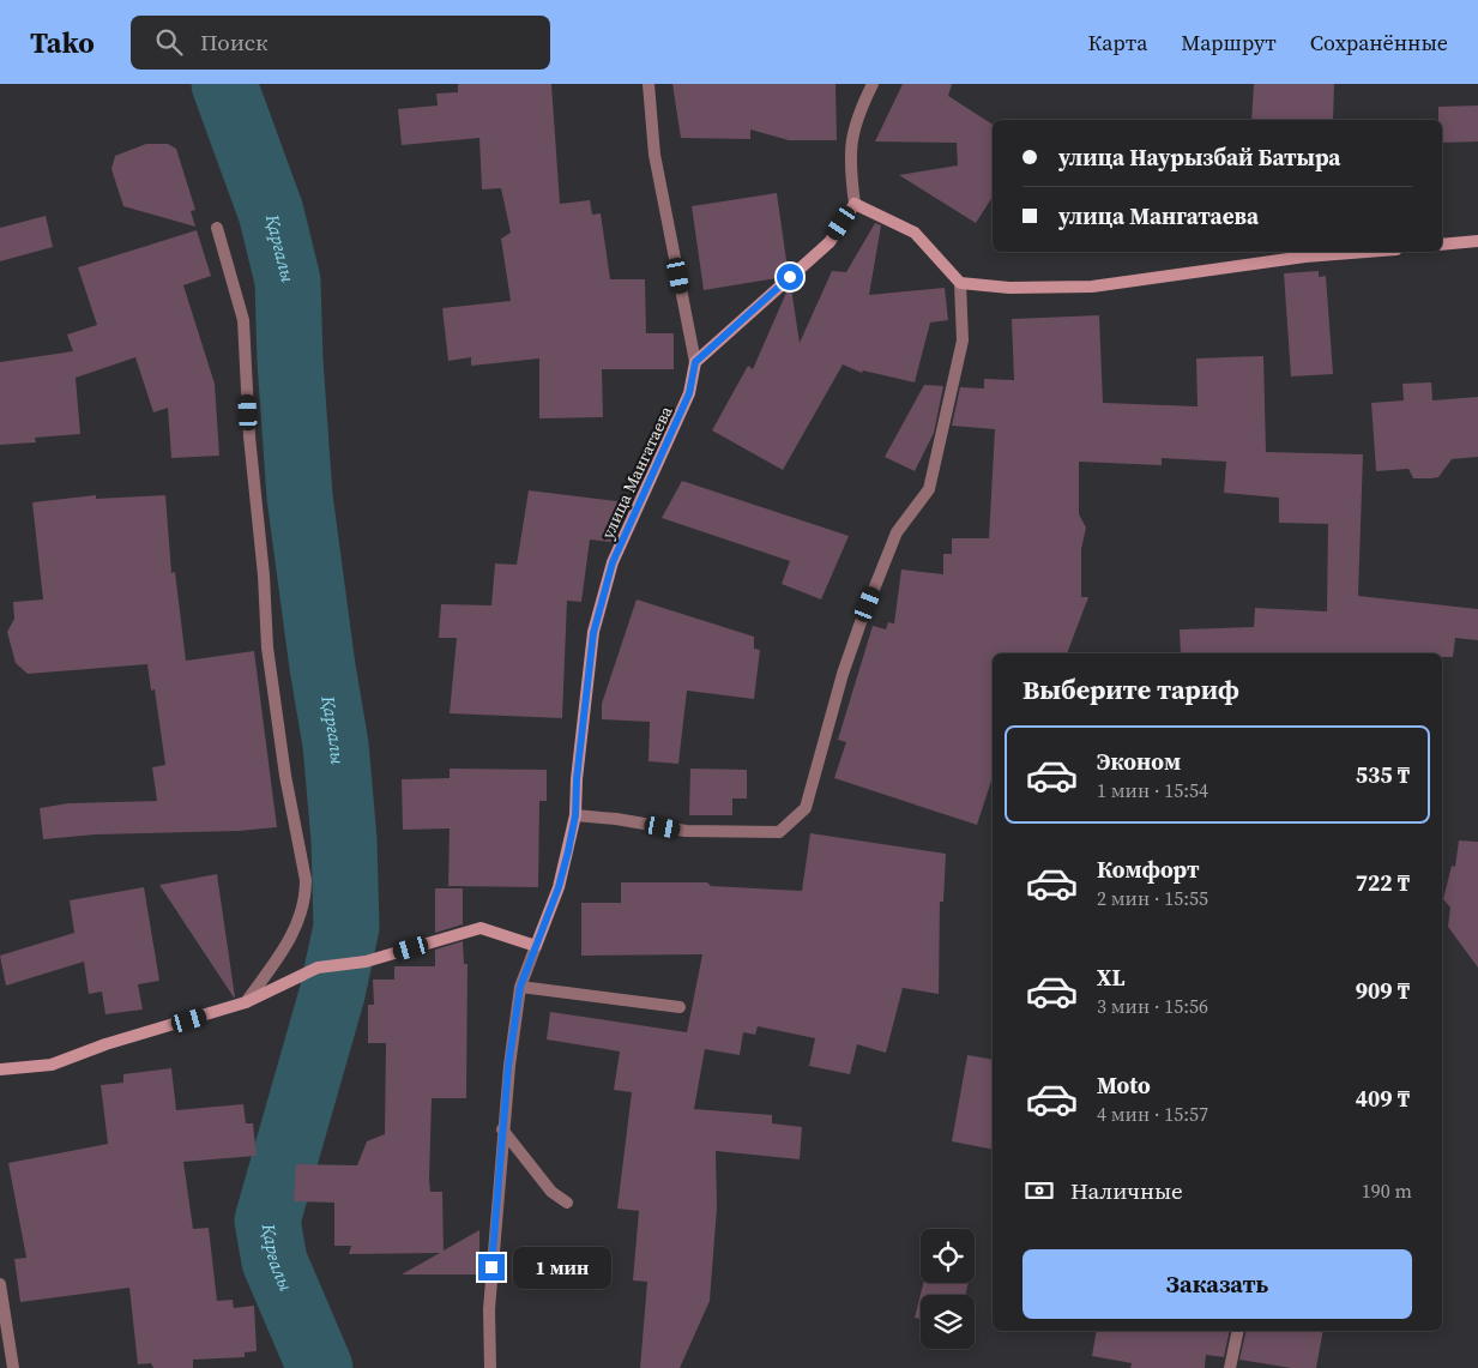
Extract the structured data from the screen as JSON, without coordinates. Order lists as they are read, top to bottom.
{
  "streets": {
    "street": ["улица Мангатаева"]
  },
  "water": ["Қарғалы"],
  "page": {
    "header": "Tako",
    "search": "Поиск",
    "nav": ["Карта", "Маршрут", "Сохранённые"],
    "banner": ["улица Наурызбай Батыра", "улица Мангатаева"],
    "heading": "Выберите тариф",
    "list": [
      {
        "name": "Эконом",
        "note": "1 мин · 15:54",
        "value": "535 ₸"
      },
      {
        "name": "Комфорт",
        "note": "2 мин · 15:55",
        "value": "722 ₸"
      },
      {
        "name": "XL",
        "note": "3 мин · 15:56",
        "value": "909 ₸"
      },
      {
        "name": "Moto",
        "note": "4 мин · 15:57",
        "value": "409 ₸"
      }
    ],
    "pay": ["Наличные", "190 m"],
    "buttons": "Заказать",
    "bubble": "1 мин"
  }
}
